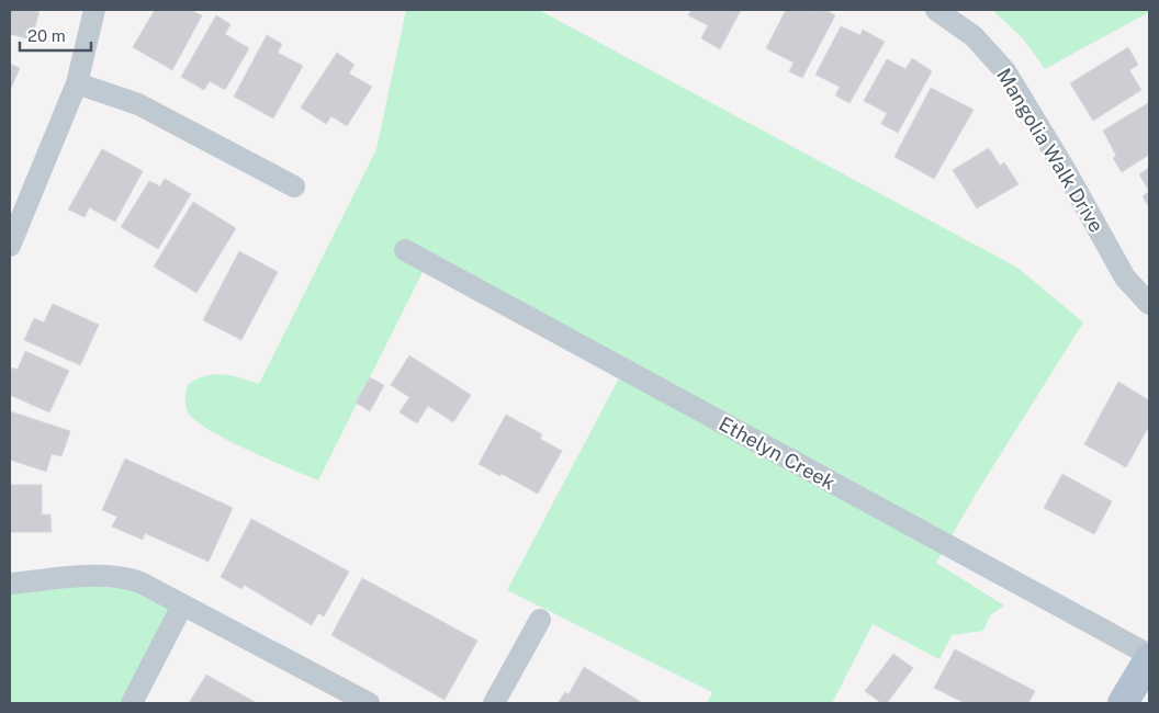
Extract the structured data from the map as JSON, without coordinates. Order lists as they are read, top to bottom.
{
  "streets": {
    "street": ["Mangolia Walk Drive", "Ethelyn Creek"]
  },
  "scale_bar": "20 m"
}
